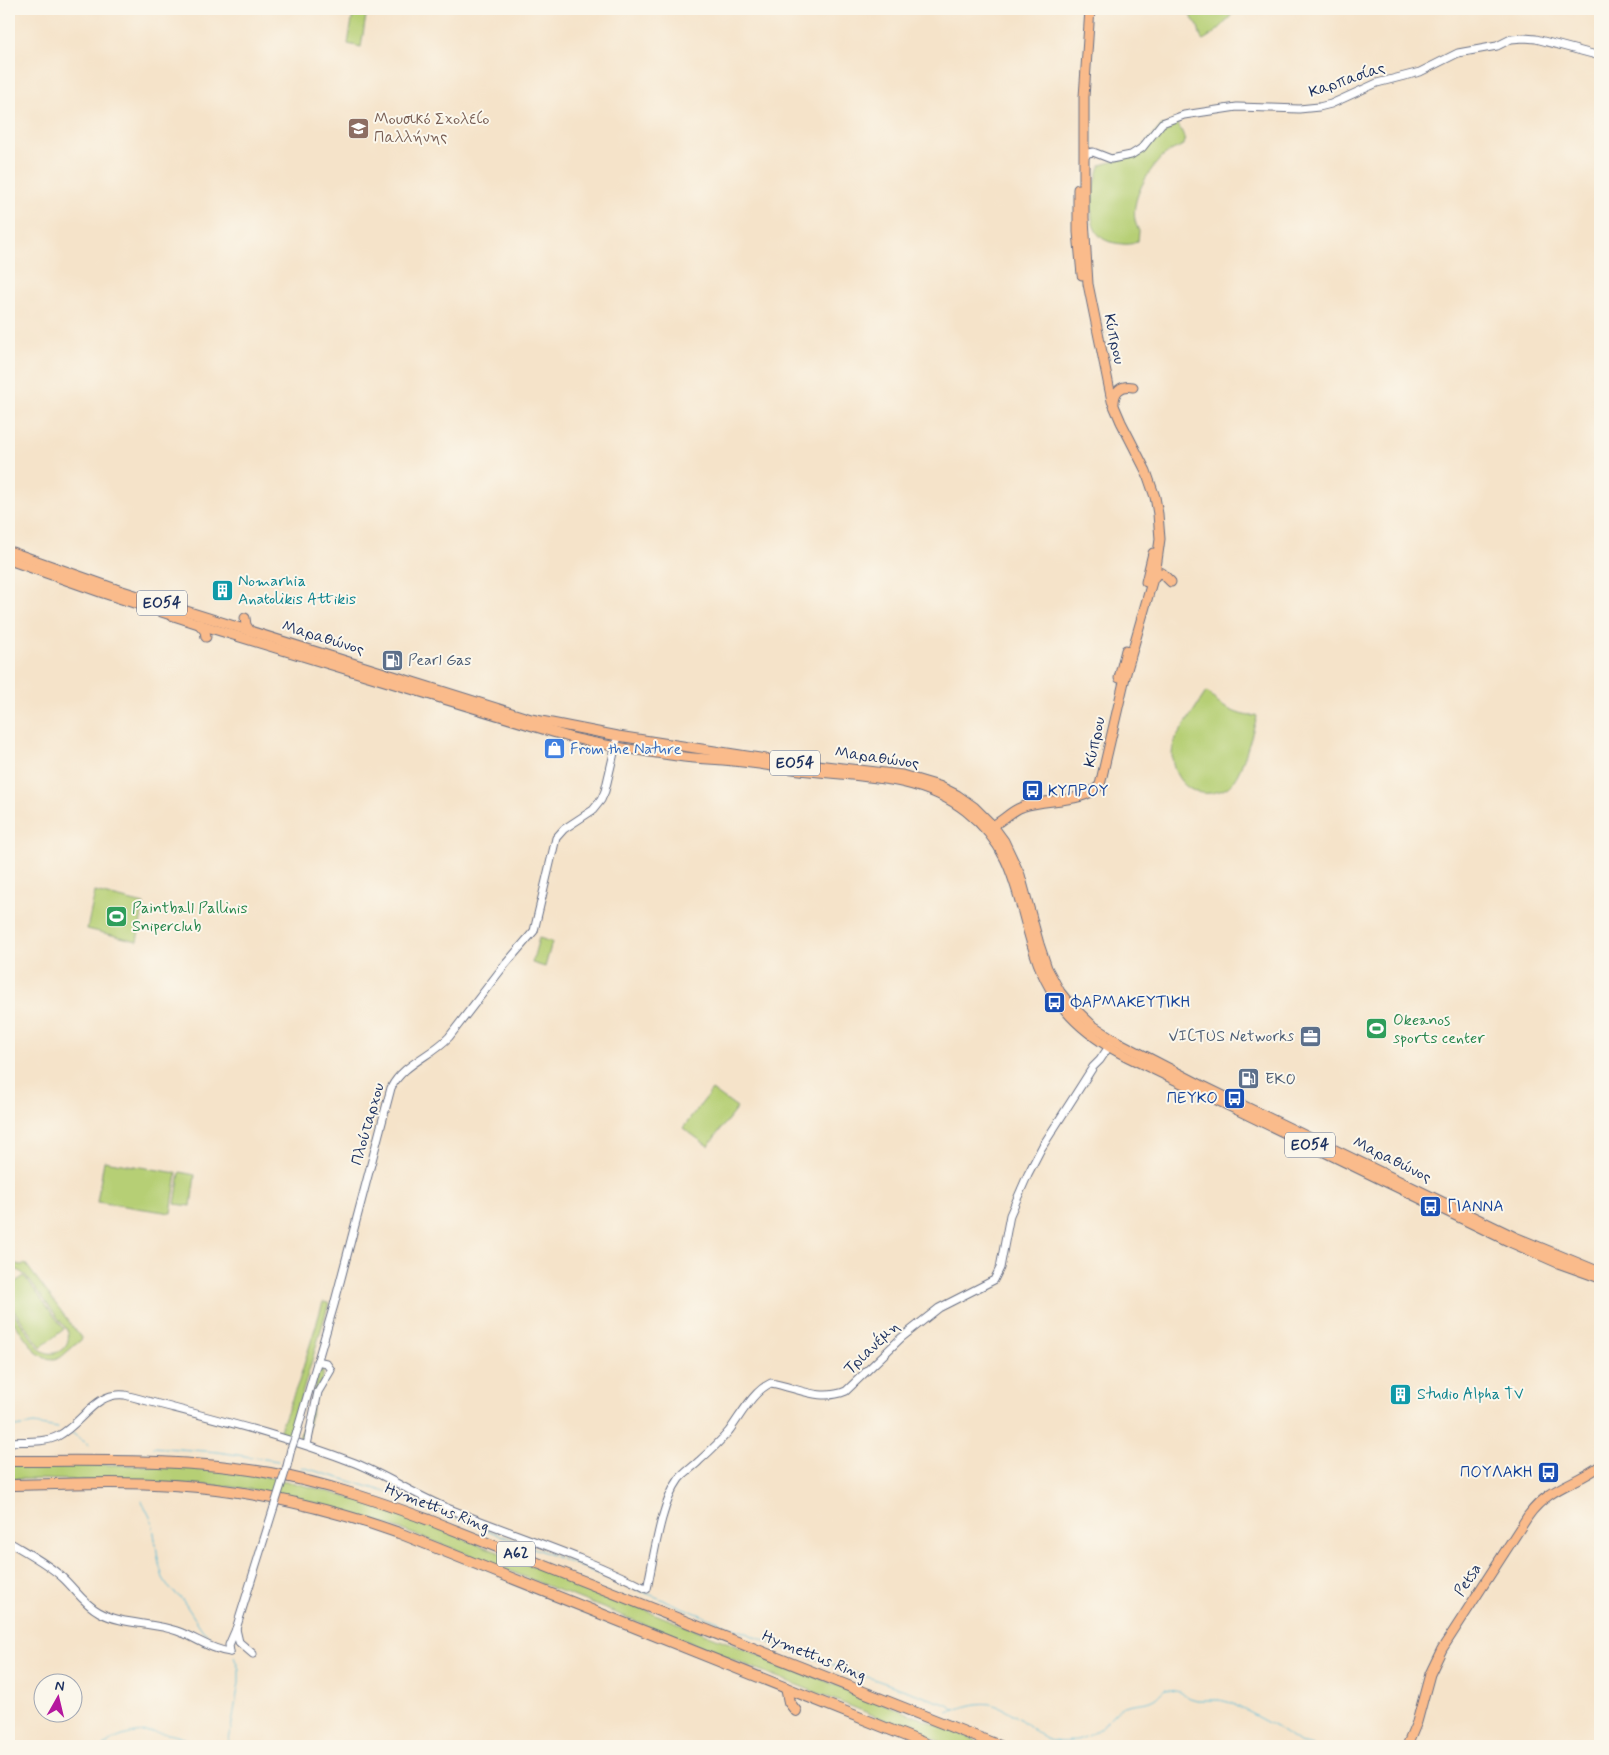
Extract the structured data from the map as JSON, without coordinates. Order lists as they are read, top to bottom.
{
  "streets": {
    "highway": ["Hymettus Ring", "Α62"],
    "main road": [
      "Κύπρου",
      "ΕΟ54",
      "Μαραθώνος",
      "Petsa"
    ],
    "street": ["Καρπασίας", "Πλούταρχου", "Τριανέμη"]
  },
  "crossings": [
    ["Καρπασίας", "Κύπρου"],
    ["Κύπρου", "Μαραθώνος"],
    ["Μαραθώνος", "Πλούταρχου"],
    ["Μαραθώνος", "Τριανέμη"]
  ],
  "places": {
    "school or university": ["Μουσικό Σχολείο Παλλήνης"],
    "building": ["Nomarhia Anatolikis Attikis", "Studio Alpha TV"],
    "fuel station": ["Pearl Gas", "EKO"],
    "shop": ["From the Nature"],
    "bus stop": [
      "ΚΥΠΡΟΥ",
      "ΦΑΡΜΑΚΕΥΤΙΚΗ",
      "ΠΕΥΚΟ",
      "ΓΙΑΝΝΑ",
      "ΠΟΥΛΑΚΗ"
    ],
    "sports": ["Paintball Pallinis Sniperclub", "Okeanos sports center"],
    "office": ["VICTUS Networks"]
  },
  "north": "top"
}
